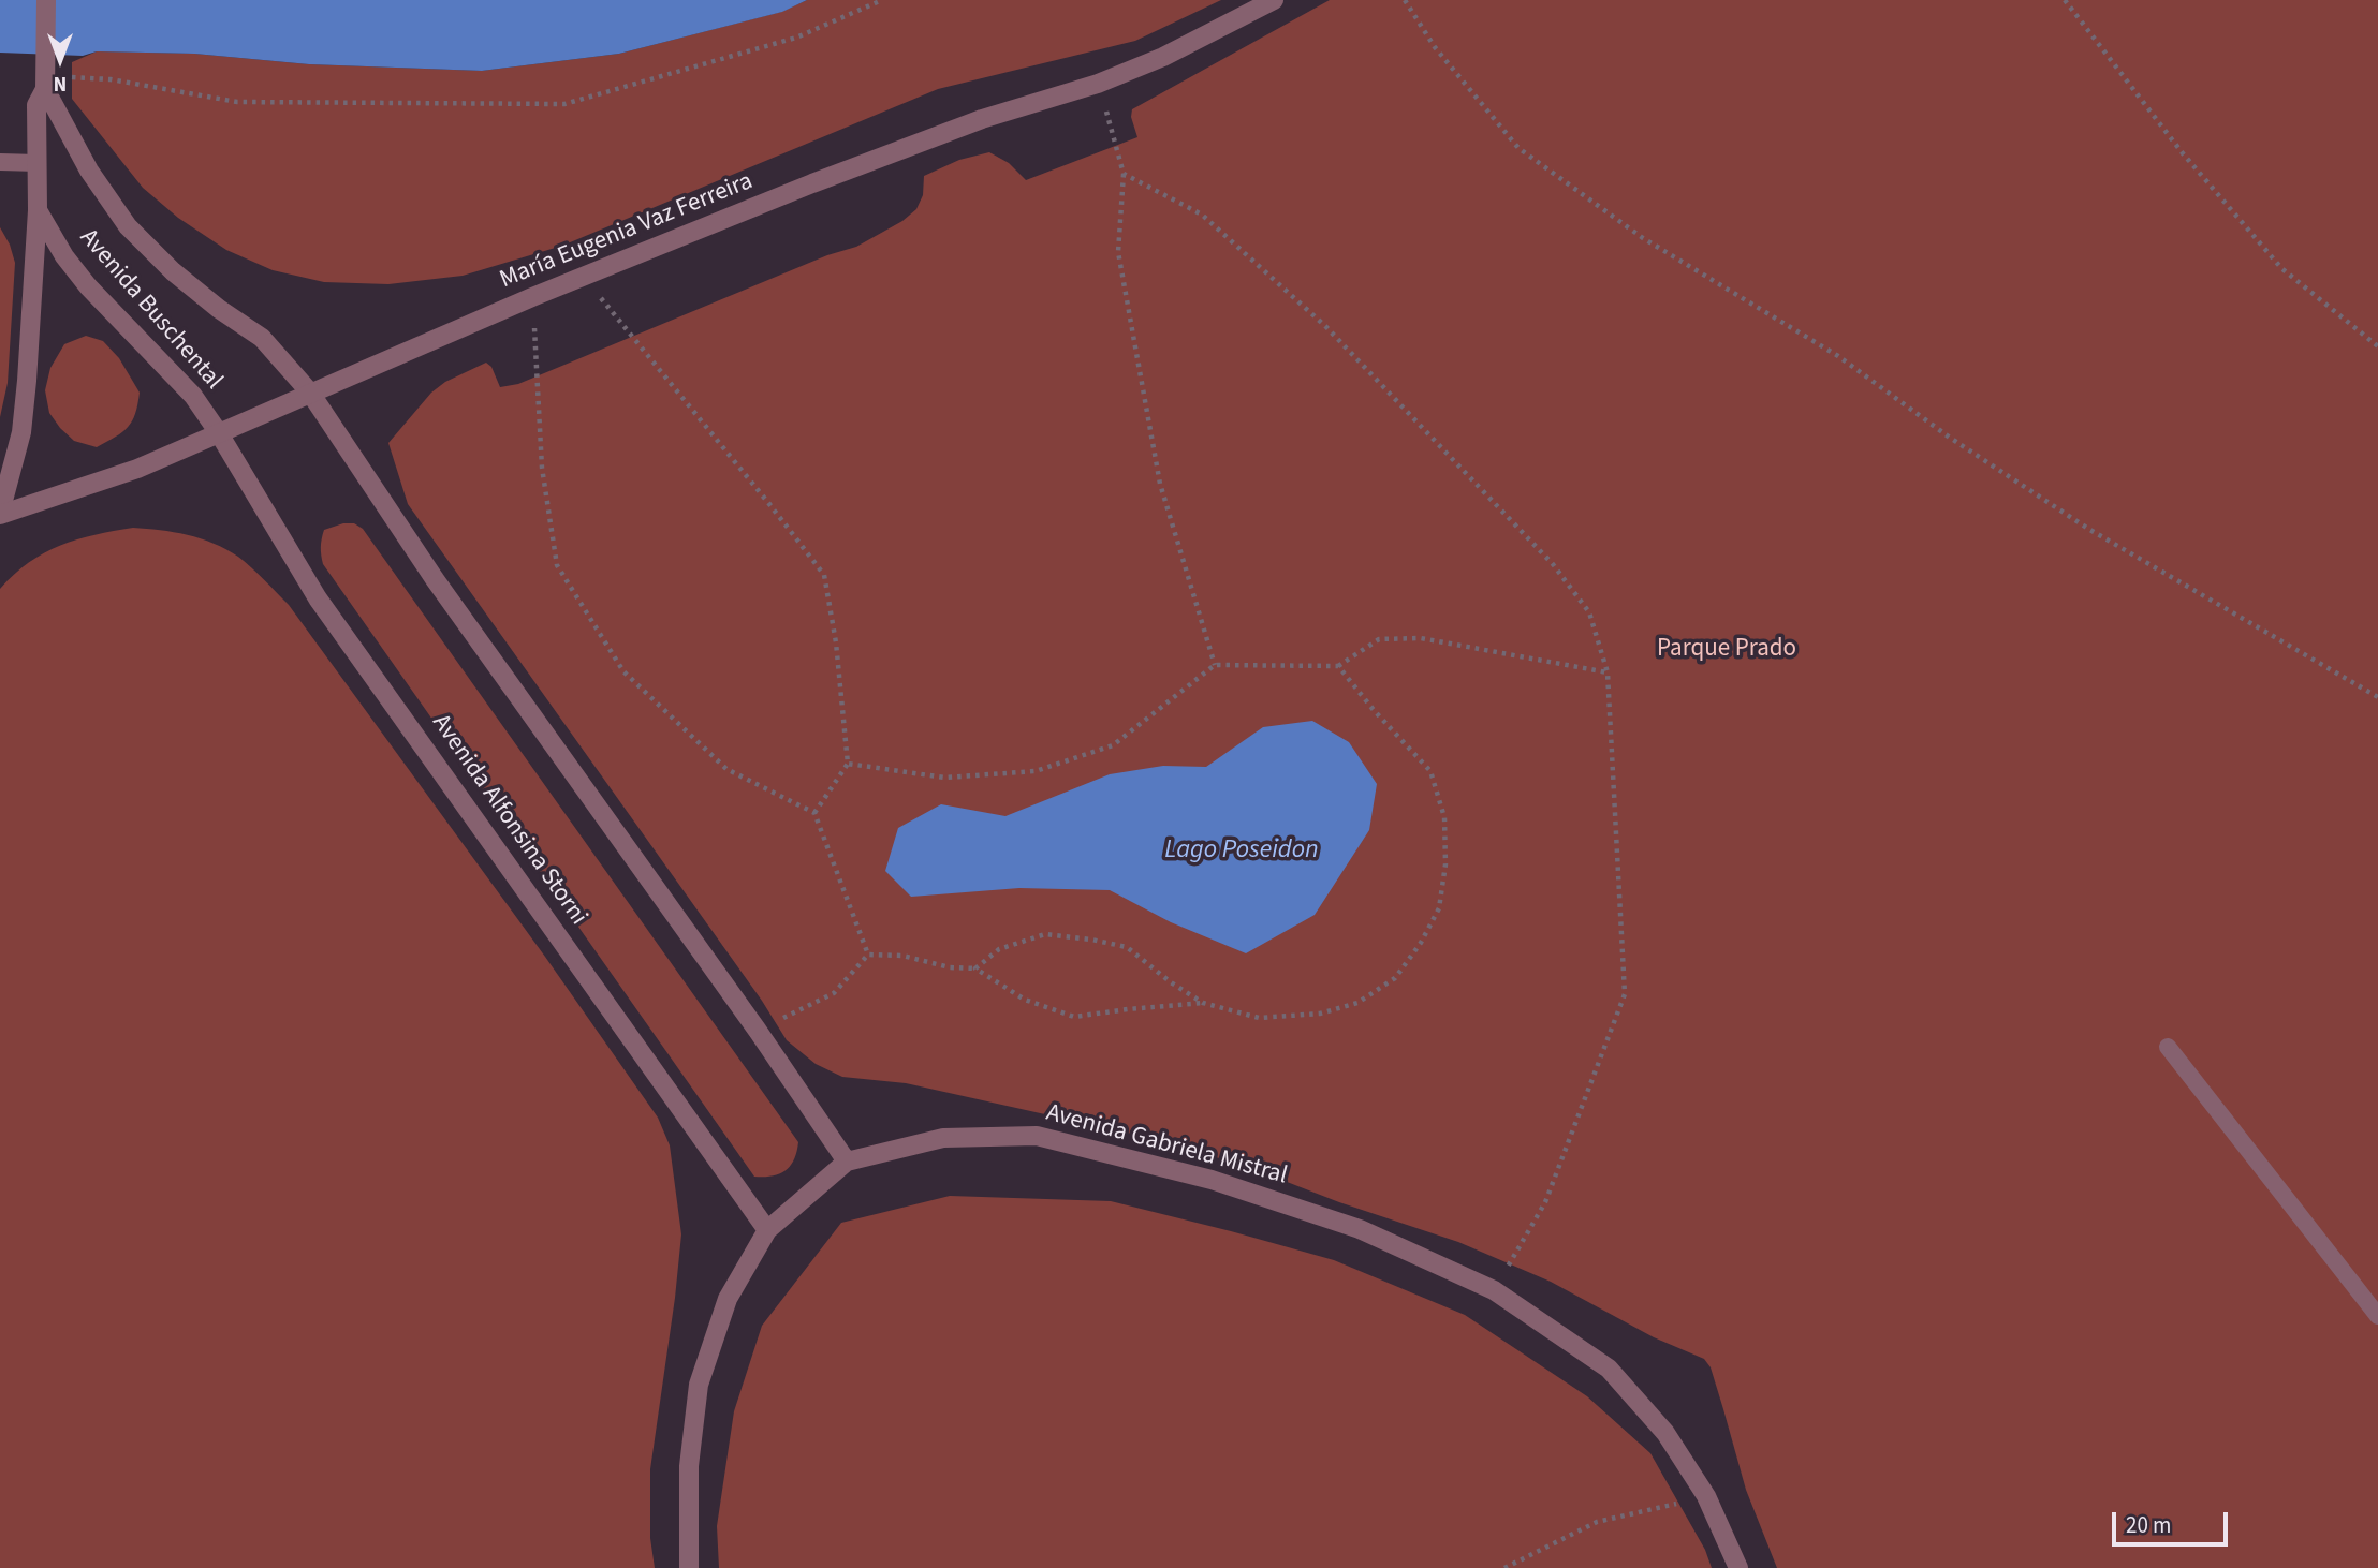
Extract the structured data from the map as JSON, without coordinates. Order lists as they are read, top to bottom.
{
  "streets": {
    "street": [
      "María Eugenia Vaz Ferreira",
      "Avenida Buschental",
      "Avenida Alfonsina Storni",
      "Avenida Gabriela Mistral"
    ]
  },
  "crossings": [
    ["María Eugenia Vaz Ferreira", "Avenida Buschental"],
    ["María Eugenia Vaz Ferreira", "Avenida Alfonsina Storni"],
    ["Avenida Buschental", "Avenida Alfonsina Storni"],
    ["Avenida Alfonsina Storni", "Avenida Gabriela Mistral"]
  ],
  "water": ["Lago Poseidon"],
  "parks": ["Parque Prado"],
  "scale_bar": "20 m",
  "north": "bottom"
}
